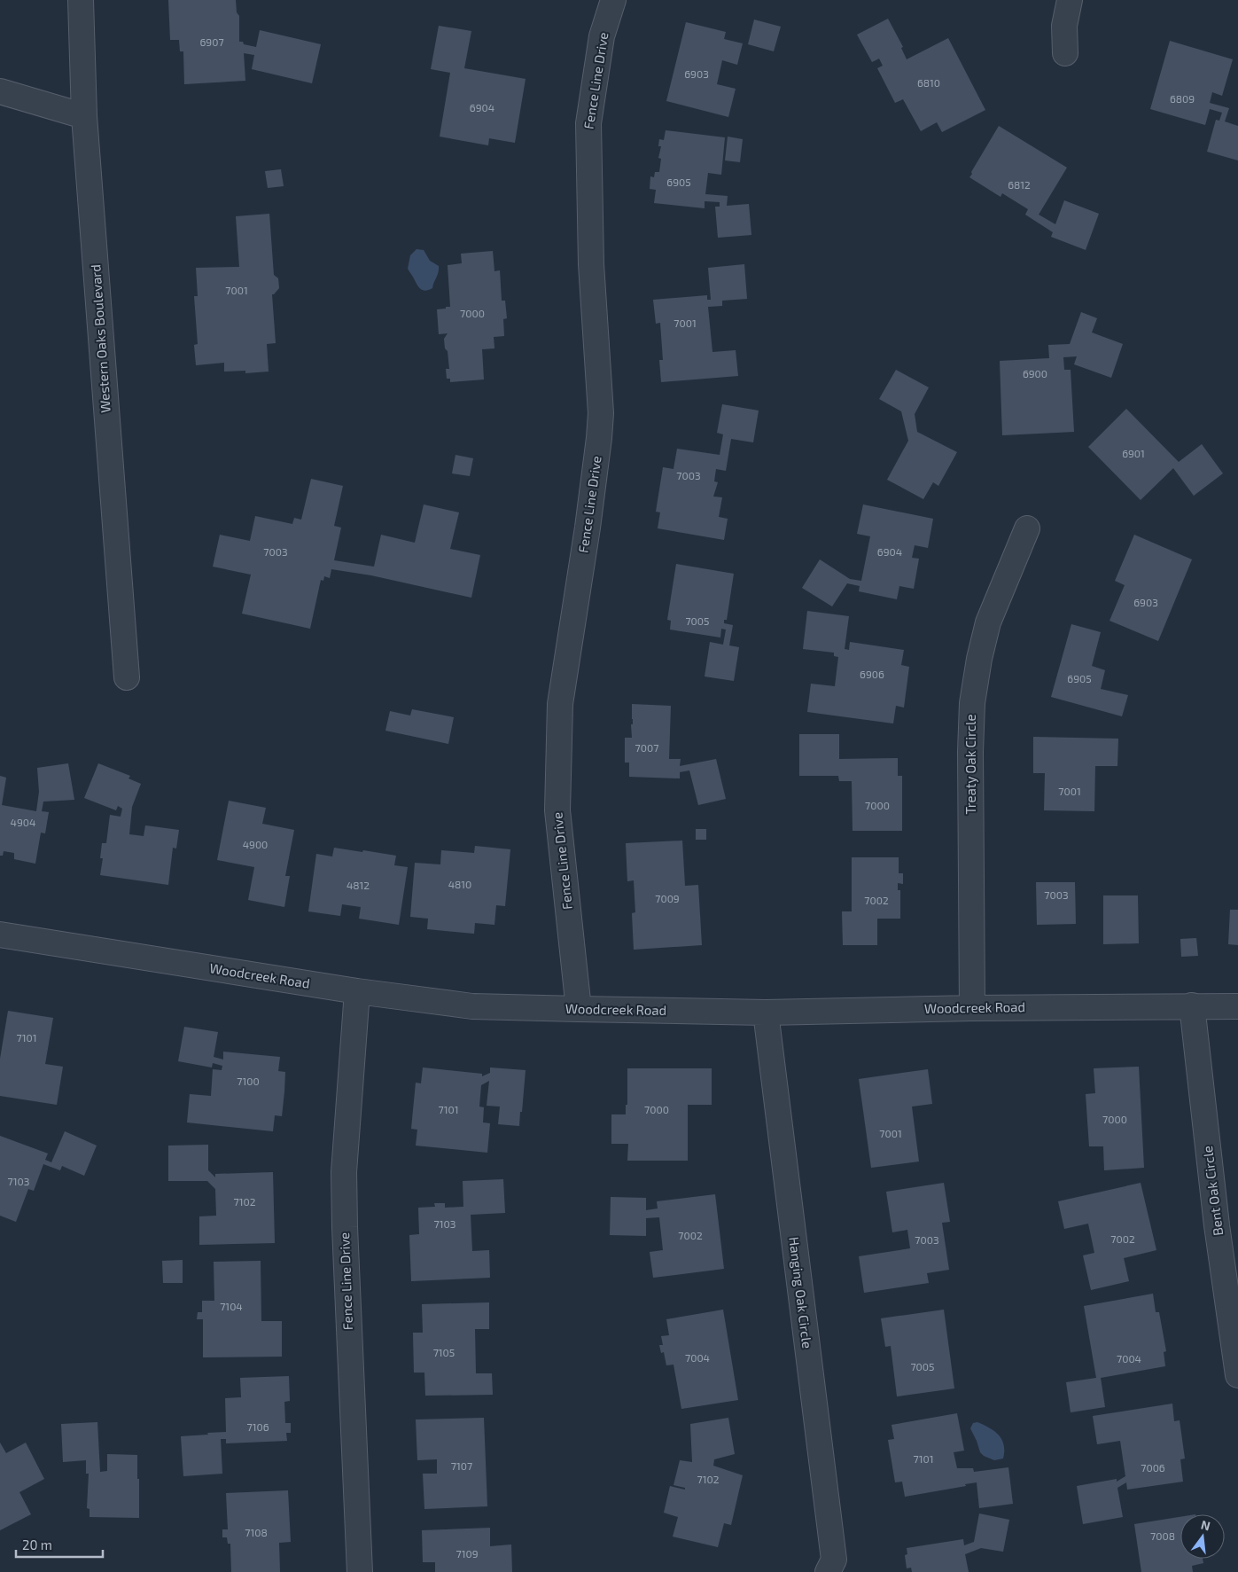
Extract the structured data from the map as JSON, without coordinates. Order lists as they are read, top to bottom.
{
  "streets": {
    "street": [
      "Fence Line Drive",
      "Western Oaks Boulevard",
      "Treaty Oak Circle",
      "Woodcreek Road",
      "Bent Oak Circle",
      "Hanging Oak Circle"
    ]
  },
  "crossings": [
    ["Fence Line Drive", "Woodcreek Road"],
    ["Treaty Oak Circle", "Woodcreek Road"],
    ["Woodcreek Road", "Bent Oak Circle"],
    ["Woodcreek Road", "Hanging Oak Circle"]
  ],
  "house_numbers": [
    "6907",
    "6903",
    "6810",
    "6809",
    "6904",
    "6905",
    "6812",
    "7001",
    "7000",
    "7001",
    "6900",
    "6901",
    "7003",
    "7003",
    "6904",
    "6903",
    "7005",
    "6906",
    "6905",
    "7007",
    "7001",
    "7000",
    "4904",
    "4900",
    "4810",
    "4812",
    "7003",
    "7009",
    "7002",
    "7101",
    "7100",
    "7101",
    "7000",
    "7000",
    "7001",
    "7103",
    "7102",
    "7103",
    "7002",
    "7002",
    "7003",
    "7104",
    "7105",
    "7004",
    "7004",
    "7005",
    "7106",
    "7101",
    "7107",
    "7006",
    "7102",
    "7108",
    "7008",
    "7109"
  ],
  "scale_bar": "20 m",
  "north": "top"
}
